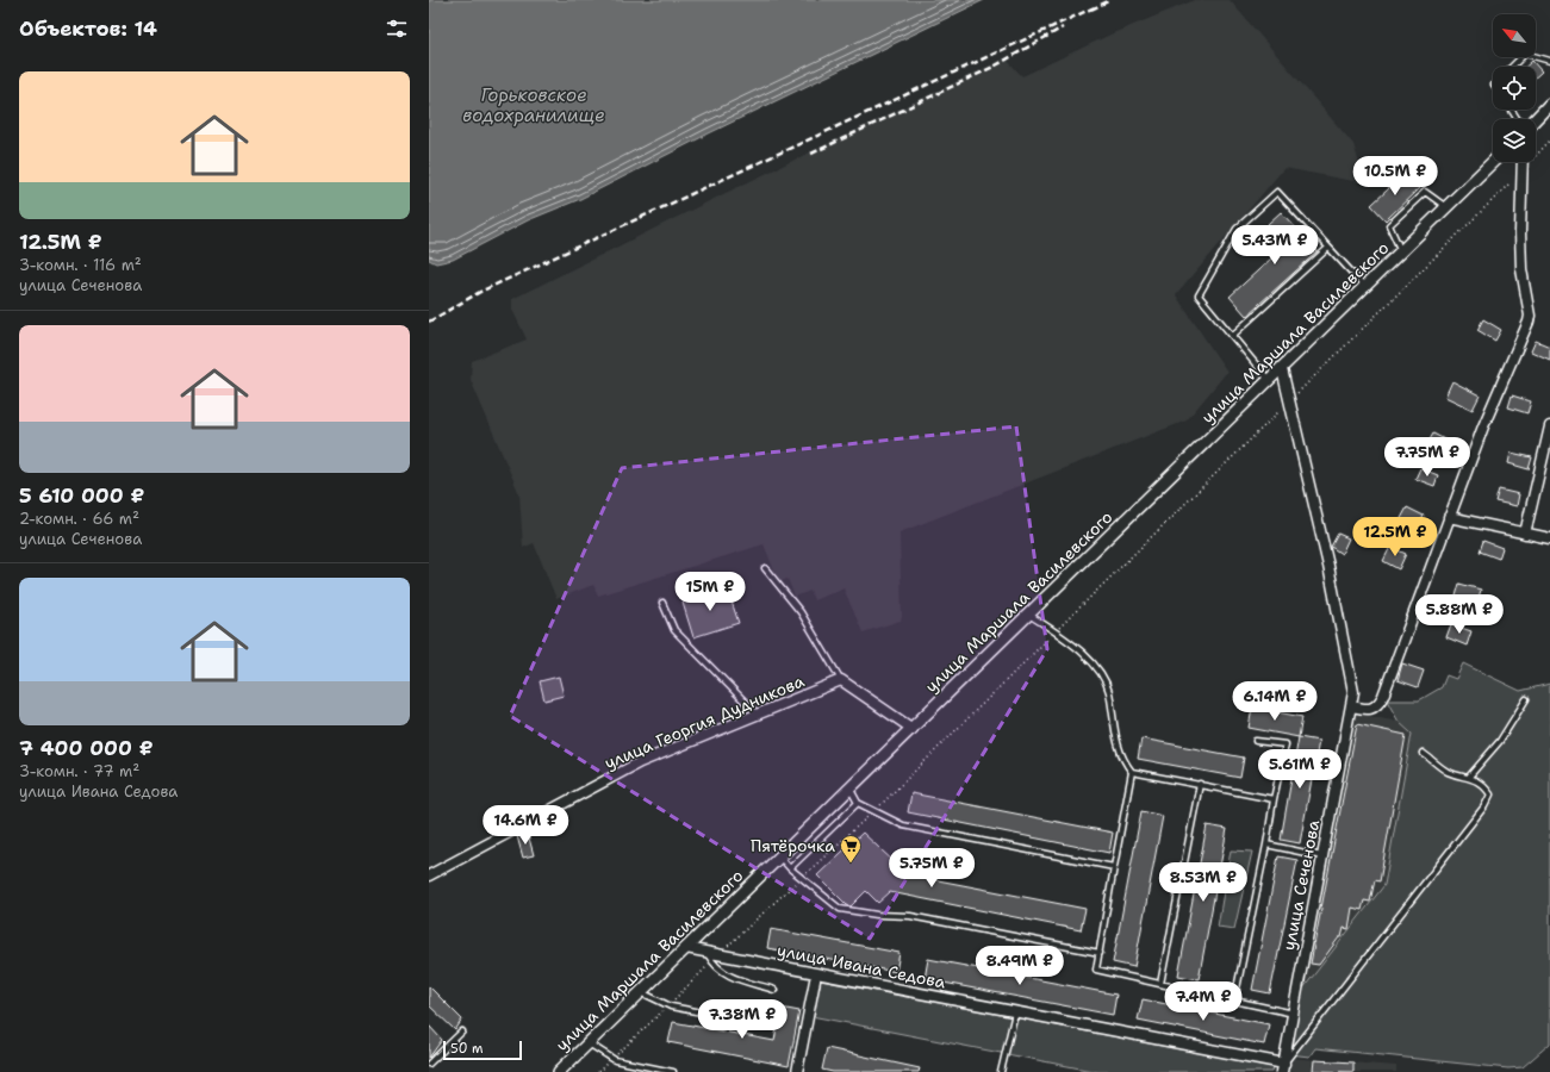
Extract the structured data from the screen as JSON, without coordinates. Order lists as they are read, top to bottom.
{
  "streets": {
    "street": [
      "улица Маршала Василевского",
      "улица Георгия Дудникова",
      "улица Сеченова",
      "улица Ивана Седова"
    ]
  },
  "crossings": [
    ["улица Маршала Василевского", "улица Сеченова"],
    ["улица Маршала Василевского", "улица Ивана Седова"],
    ["улица Сеченова", "улица Ивана Седова"]
  ],
  "water": ["Горьковское водохранилище"],
  "places": {
    "supermarket": ["Пятёрочка"]
  },
  "scale_bar": "50 m",
  "north": "top left",
  "page": {
    "heading": "Объектов: 14",
    "list": [
      {
        "name": "12.5M ₽",
        "note": "3-комн. · 116 m² · улица Сеченова"
      },
      {
        "name": "5 610 000 ₽",
        "note": "2-комн. · 66 m² · улица Сеченова"
      },
      {
        "name": "7 400 000 ₽",
        "note": "3-комн. · 77 m² · улица Ивана Седова"
      }
    ],
    "price": [
      "10.5M ₽",
      "5.43M ₽",
      "7.75M ₽",
      "12.5M ₽",
      "15M ₽",
      "5.88M ₽",
      "6.14M ₽",
      "5.61M ₽",
      "14.6M ₽",
      "5.75M ₽",
      "8.53M ₽",
      "8.49M ₽",
      "7.4M ₽",
      "7.38M ₽"
    ],
    "scale": "50 m"
  }
}
